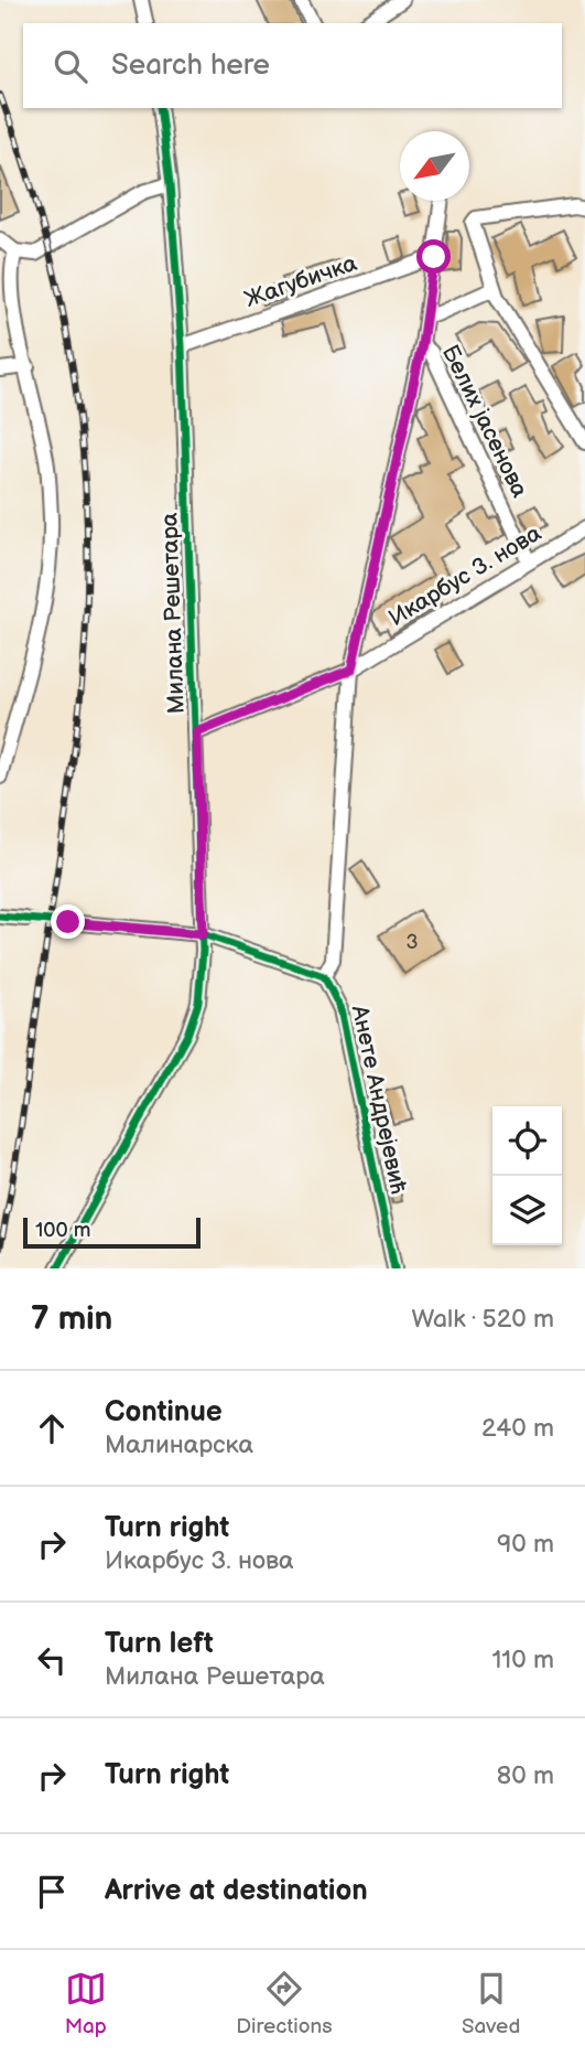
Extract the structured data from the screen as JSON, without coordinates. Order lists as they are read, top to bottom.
{
  "streets": {
    "street": [
      "Жагубичка",
      "Белих јасенова",
      "Икарбус 3. нова",
      "Милана Решетара",
      "Анете Андрејевић"
    ]
  },
  "crossings": [
    ["Жагубичка", "Милана Решетара"],
    ["Белих јасенова", "Икарбус 3. нова"],
    ["Икарбус 3. нова", "Милана Решетара"]
  ],
  "house_numbers": ["3"],
  "scale_bar": "100 m",
  "north": "bottom left",
  "page": {
    "search": "Search here",
    "scale": "100 m",
    "heading": ["7 min", "Walk · 520 m"],
    "list": [
      ["Continue", "Малинарска", "240 m"],
      ["Turn right", "Икарбус 3. нова", "90 m"],
      ["Turn left", "Милана Решетара", "110 m"],
      ["Turn right", "80 m"],
      "Arrive at destination"
    ],
    "nav": ["Map", "Directions", "Saved"]
  }
}
